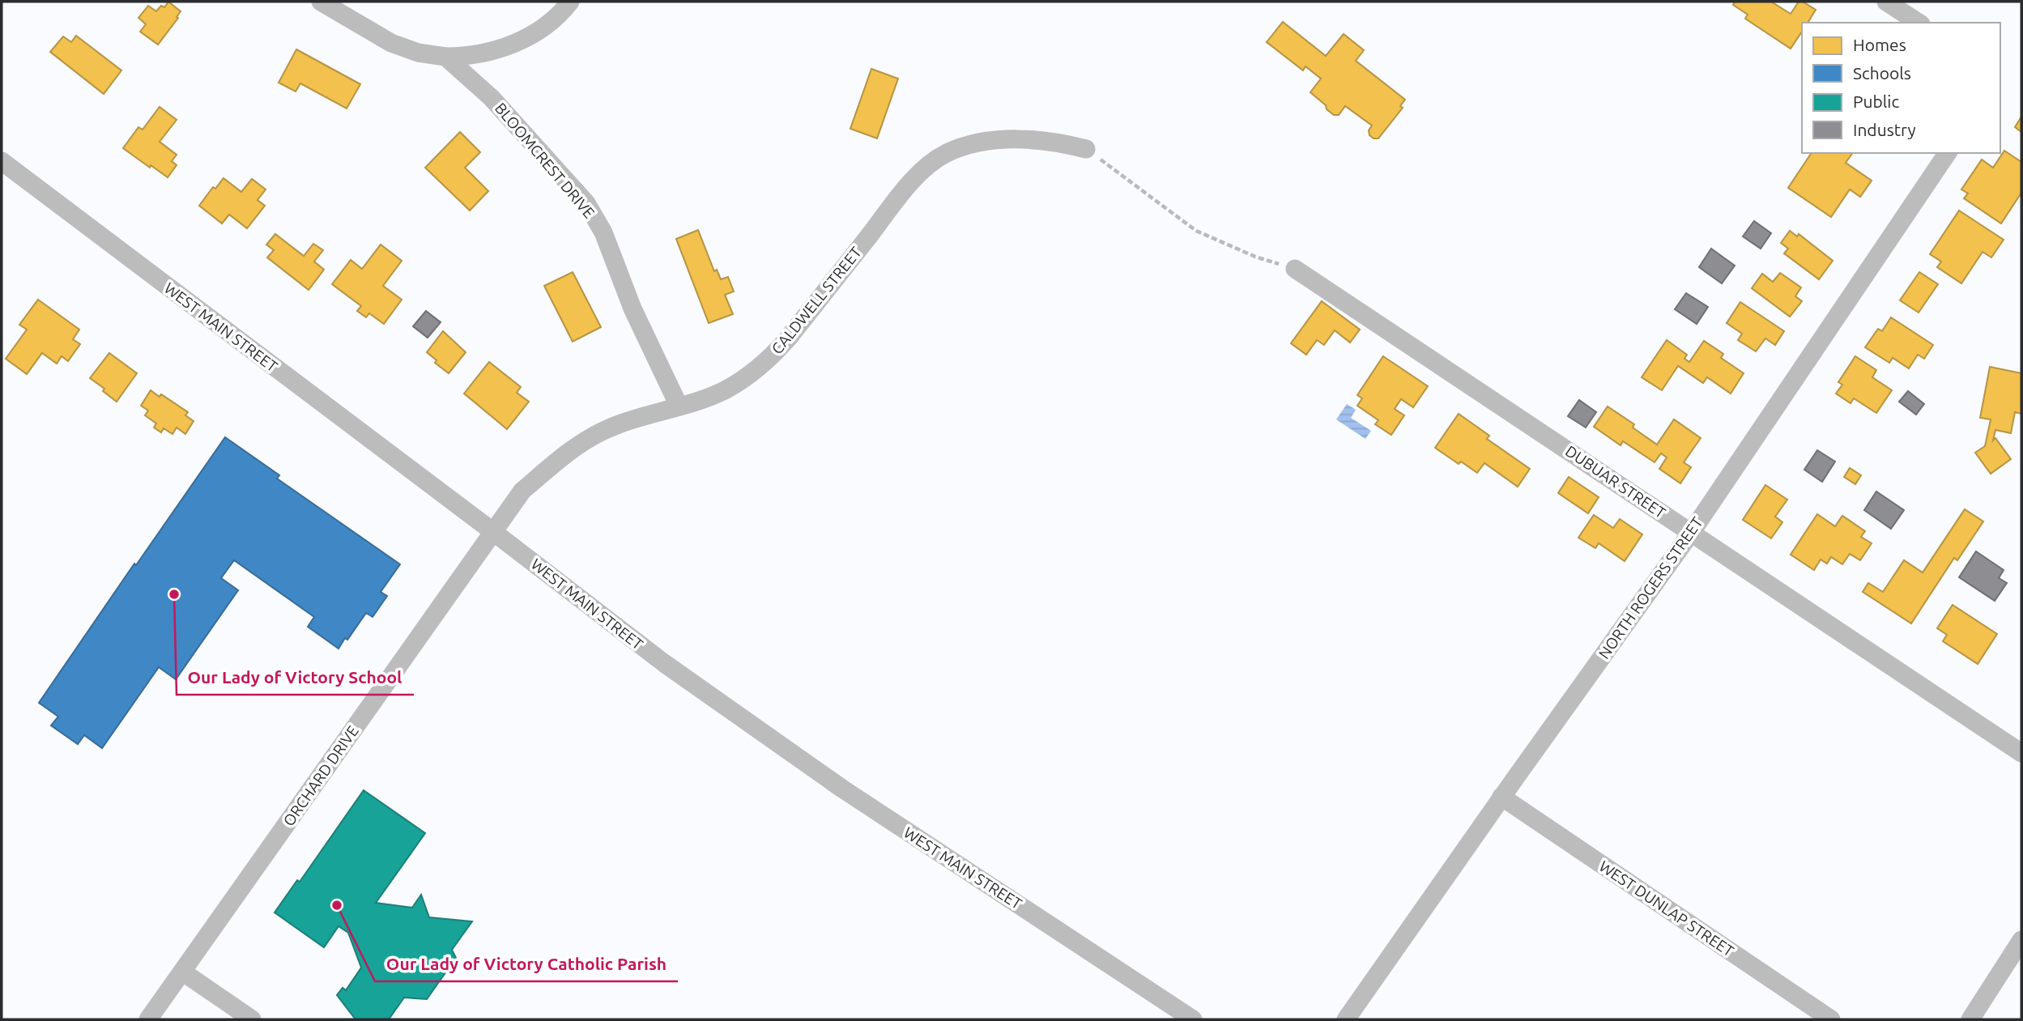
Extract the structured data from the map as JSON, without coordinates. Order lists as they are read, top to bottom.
{
  "streets": {
    "street": [
      "BLOOMCREST DRIVE",
      "CALDWELL STREET",
      "WEST MAIN STREET",
      "DUBUAR STREET",
      "NORTH ROGERS STREET",
      "ORCHARD DRIVE",
      "WEST DUNLAP STREET"
    ]
  },
  "crossings": [
    ["BLOOMCREST DRIVE", "CALDWELL STREET"],
    ["CALDWELL STREET", "WEST MAIN STREET"],
    ["CALDWELL STREET", "ORCHARD DRIVE"],
    ["WEST MAIN STREET", "ORCHARD DRIVE"],
    ["DUBUAR STREET", "NORTH ROGERS STREET"],
    ["NORTH ROGERS STREET", "WEST DUNLAP STREET"]
  ],
  "places": ["Our Lady of Victory School", "Our Lady of Victory Catholic Parish"],
  "legend": [
    "Homes",
    "Schools",
    "Public",
    "Industry"
  ]
}
